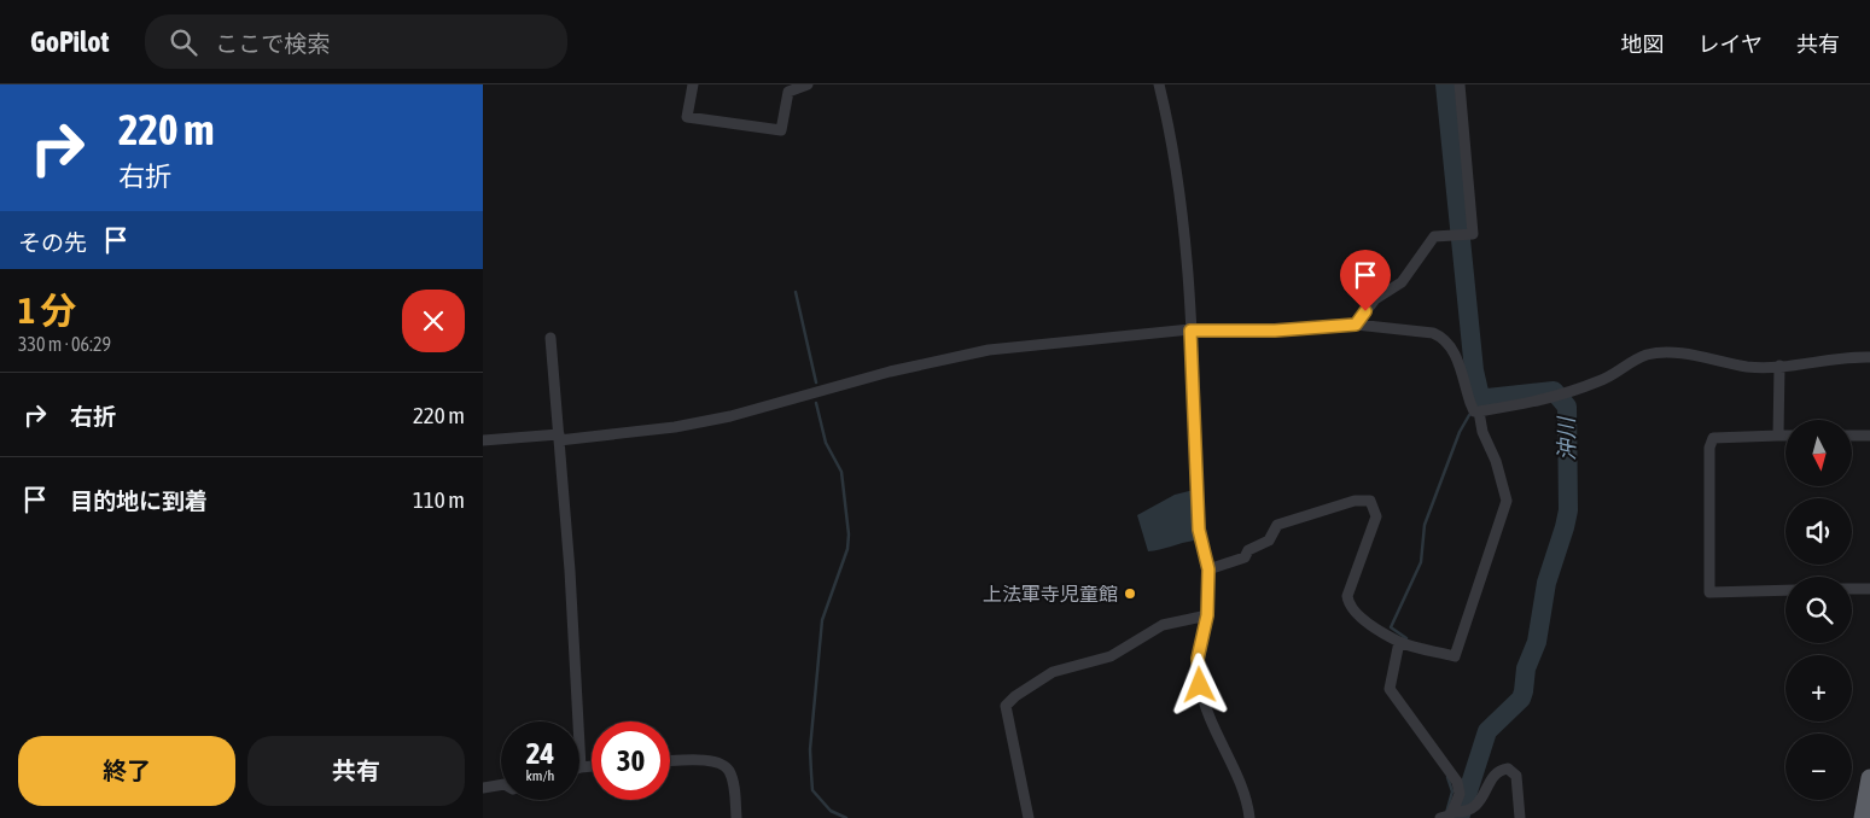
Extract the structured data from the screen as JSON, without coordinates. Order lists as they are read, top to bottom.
{
  "water": ["沖川"],
  "places": ["上法軍寺児童館"],
  "north": "bottom",
  "page": {
    "header": "GoPilot",
    "search": "ここで検索",
    "nav": ["地図", "レイヤ", "共有"],
    "turn": ["220 m", "右折"],
    "then": "その先",
    "heading": ["1 分", "330 m · 06:29"],
    "list": [
      {
        "name": "右折",
        "value": "220 m"
      },
      {
        "name": "目的地に到着",
        "value": "110 m"
      }
    ],
    "map_buttons": ["+", "−"],
    "speed": "24 km/h",
    "limit": "30",
    "buttons": ["終了", "共有"]
  }
}
